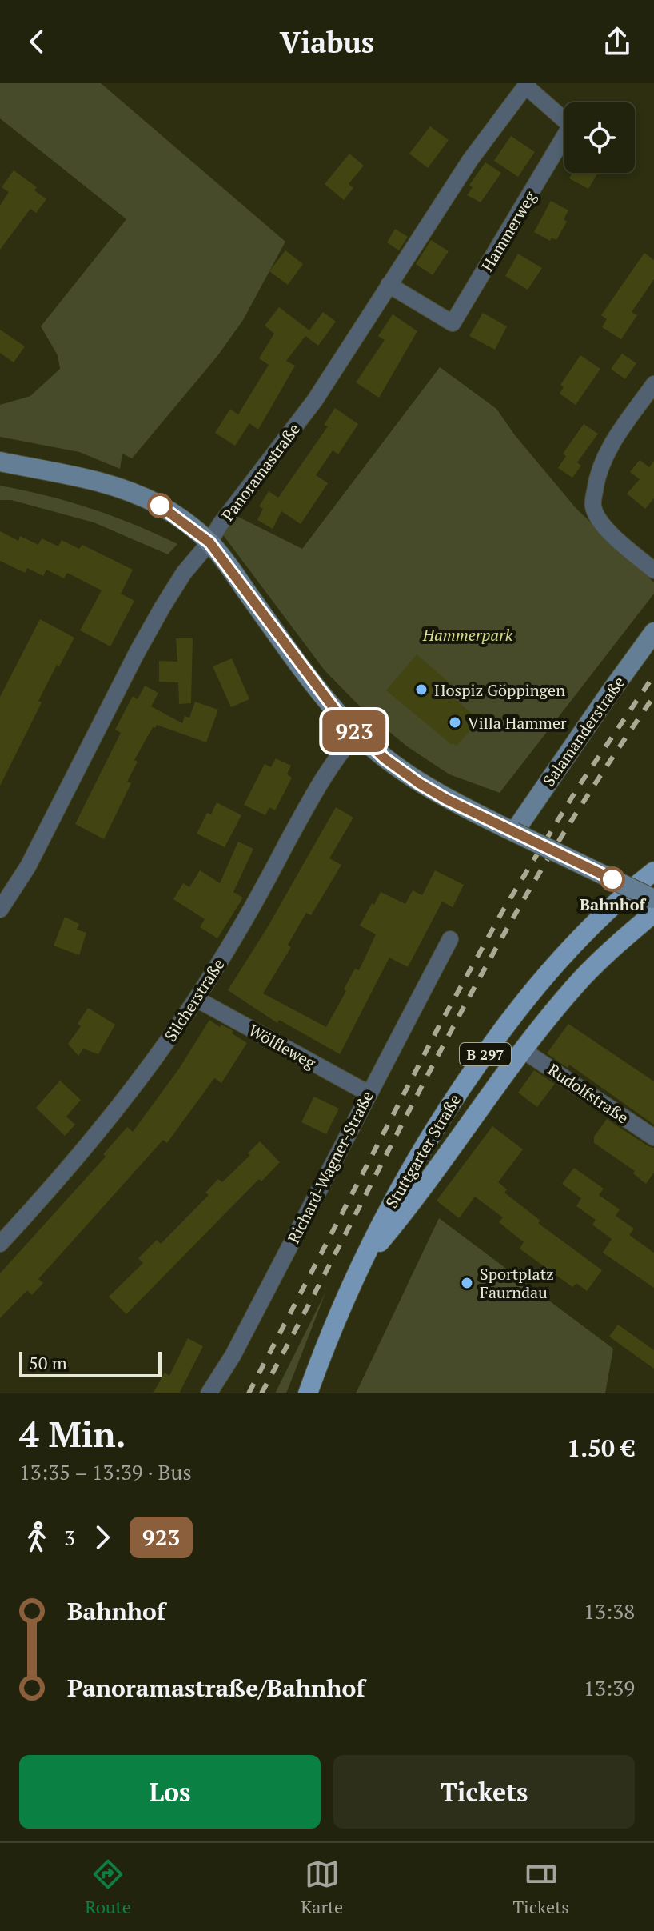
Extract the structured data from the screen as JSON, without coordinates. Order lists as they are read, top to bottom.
{
  "streets": {
    "main road": ["B 297", "Stuttgarter Straße"],
    "street": [
      "Hammerweg",
      "Panoramastraße",
      "Salamanderstraße",
      "Silcherstraße",
      "Wölfleweg",
      "Rudolfstraße",
      "Richard-Wagner-Straße"
    ]
  },
  "crossings": [
    ["Hammerweg", "Panoramastraße"],
    ["Silcherstraße", "Wölfleweg"],
    ["Wölfleweg", "Richard-Wagner-Straße"],
    ["Rudolfstraße", "Stuttgarter Straße"]
  ],
  "parks": ["Hammerpark"],
  "places": [
    "Hospiz Göppingen",
    "Villa Hammer",
    "Bahnhof",
    "Sportplatz Faurndau"
  ],
  "lines": ["bus line 923"],
  "scale_bar": "50 m",
  "page": {
    "header": "Viabus",
    "on_map": "923",
    "scale": "50 m",
    "heading": ["4 Min.", "13:35 – 13:39 · Bus", "1.50 €"],
    "legs": ["3", "923"],
    "list": [
      {
        "name": "Bahnhof",
        "value": "13:38"
      },
      {
        "name": "Panoramastraße/Bahnhof",
        "value": "13:39"
      }
    ],
    "buttons": ["Los", "Tickets"],
    "tabs": ["Route", "Karte", "Tickets"]
  }
}
